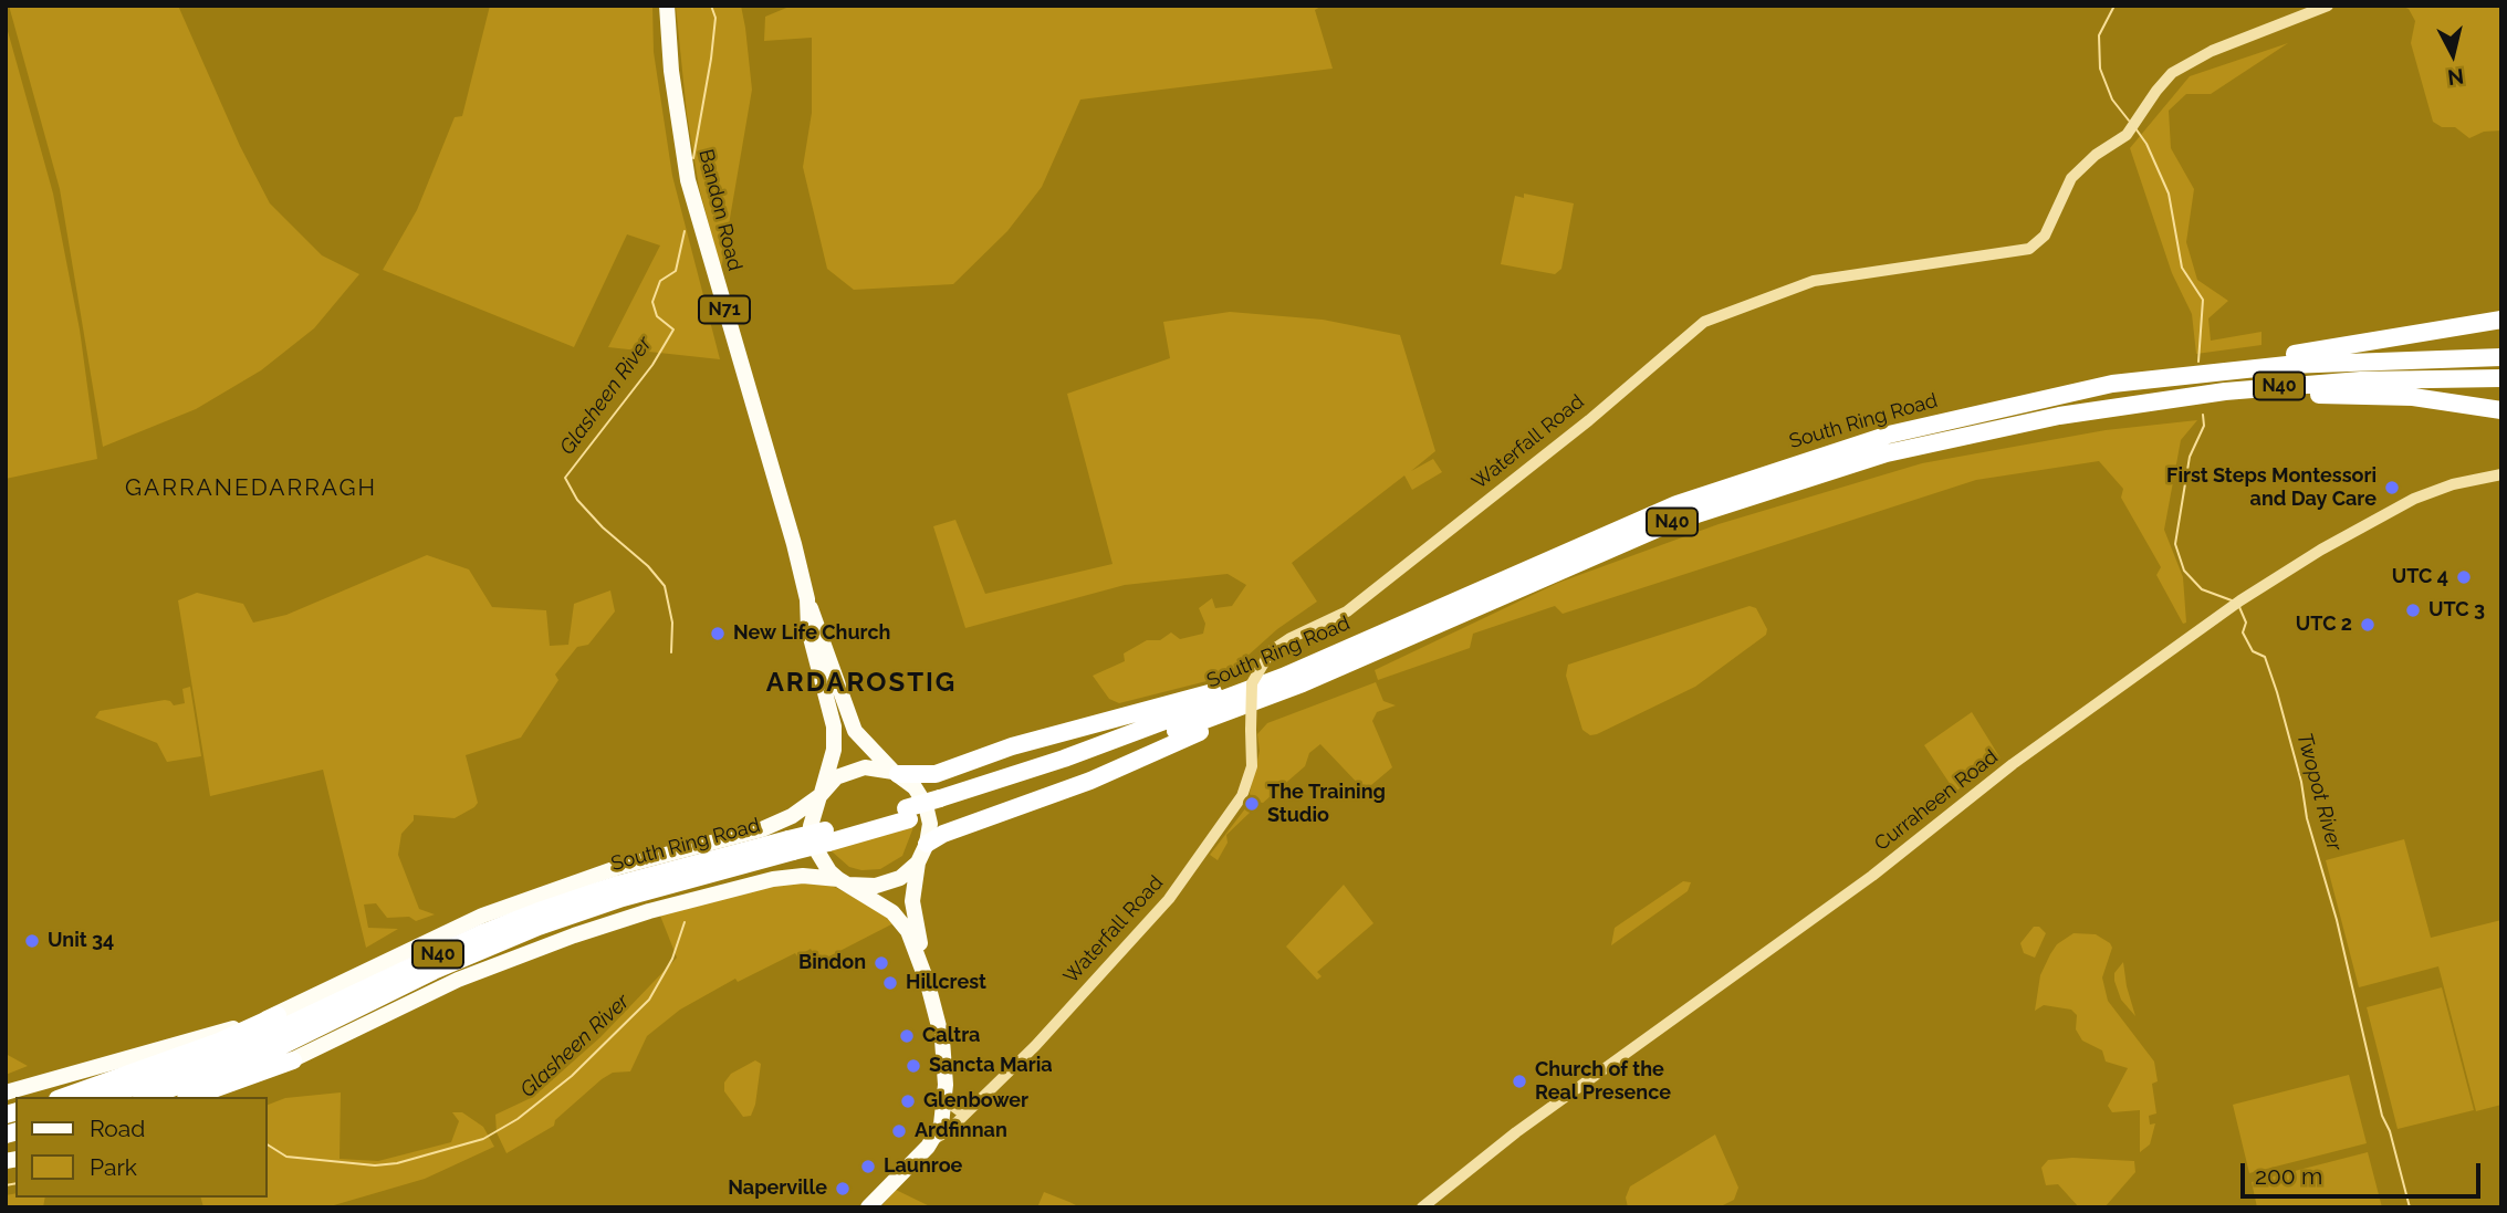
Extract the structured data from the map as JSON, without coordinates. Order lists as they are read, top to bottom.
{
  "streets": {
    "highway": ["N40", "South Ring Road"],
    "main road": ["Bandon Road", "N71"],
    "street": ["Waterfall Road", "Curraheen Road"]
  },
  "crossings": [
    ["Bandon Road", "N71"],
    ["Bandon Road", "N40"],
    ["N71", "N40"]
  ],
  "districts": ["GARRANEDARRAGH", "ARDAROSTIG"],
  "water": ["Glasheen River", "Twopot River"],
  "places": [
    "First Steps Montessori and Day Care",
    "UTC 4",
    "UTC 3",
    "UTC 2",
    "New Life Church",
    "The Training Studio",
    "Unit 34",
    "Bindon",
    "Hillcrest",
    "Caltra",
    "Sancta Maria",
    "Church of the Real Presence",
    "Glenbower",
    "Ardfinnan",
    "Launroe",
    "Naperville"
  ],
  "legend": ["Road", "Park"],
  "scale_bar": "200 m",
  "north": "bottom"
}
